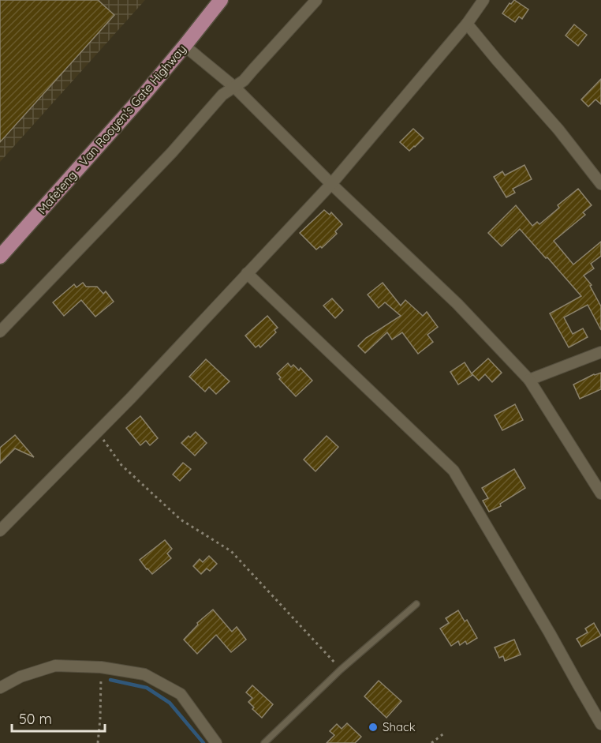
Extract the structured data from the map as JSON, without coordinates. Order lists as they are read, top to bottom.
{
  "streets": {
    "main road": ["Mafeteng - Van Rooyen's Gate Highway"]
  },
  "places": ["Shack"],
  "scale_bar": "50 m"
}
